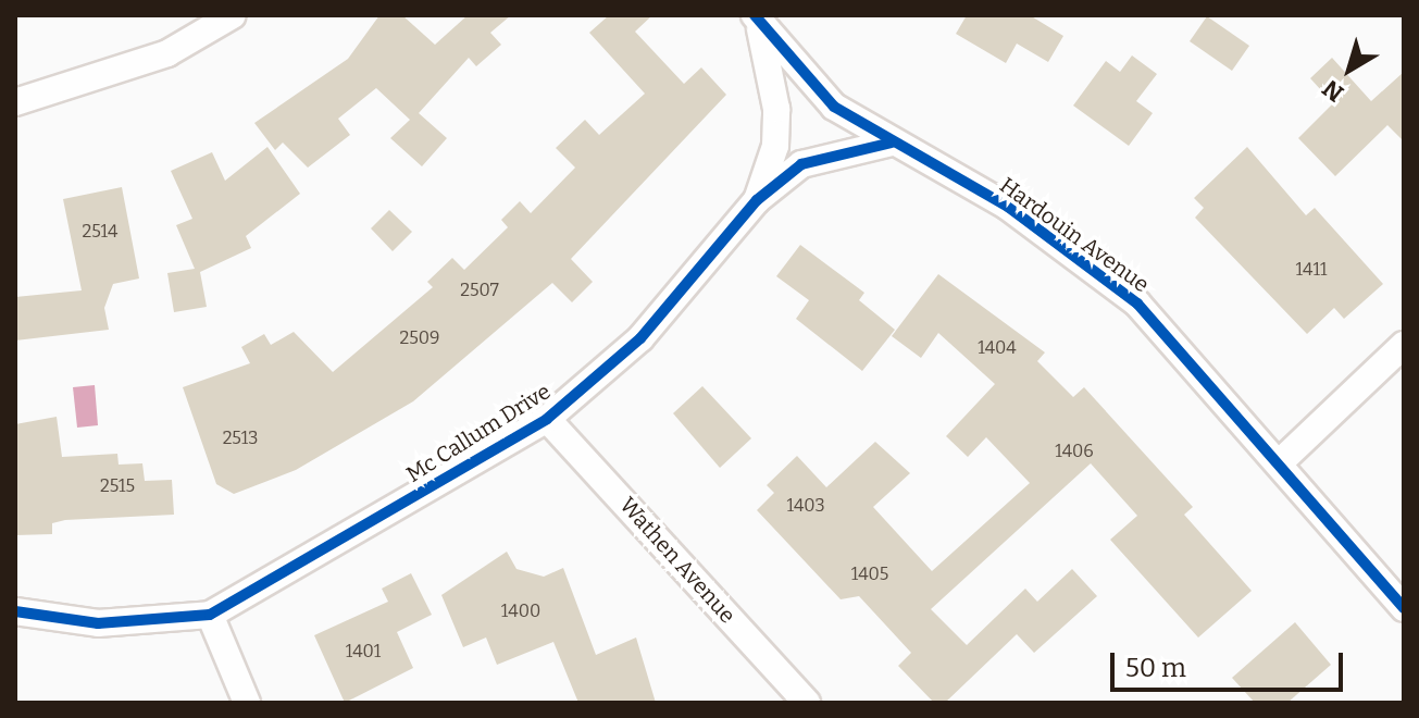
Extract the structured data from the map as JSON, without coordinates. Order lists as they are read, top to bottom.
{
  "streets": {
    "street": ["Hardouin Avenue", "Mc Callum Drive", "Wathen Avenue"]
  },
  "crossings": [
    ["Hardouin Avenue", "Mc Callum Drive"],
    ["Mc Callum Drive", "Wathen Avenue"]
  ],
  "house_numbers": [
    "2514",
    "1411",
    "2507",
    "2509",
    "1404",
    "2513",
    "1406",
    "2515",
    "1403",
    "1405",
    "1400",
    "1401"
  ],
  "scale_bar": "50 m",
  "north": "bottom left"
}
